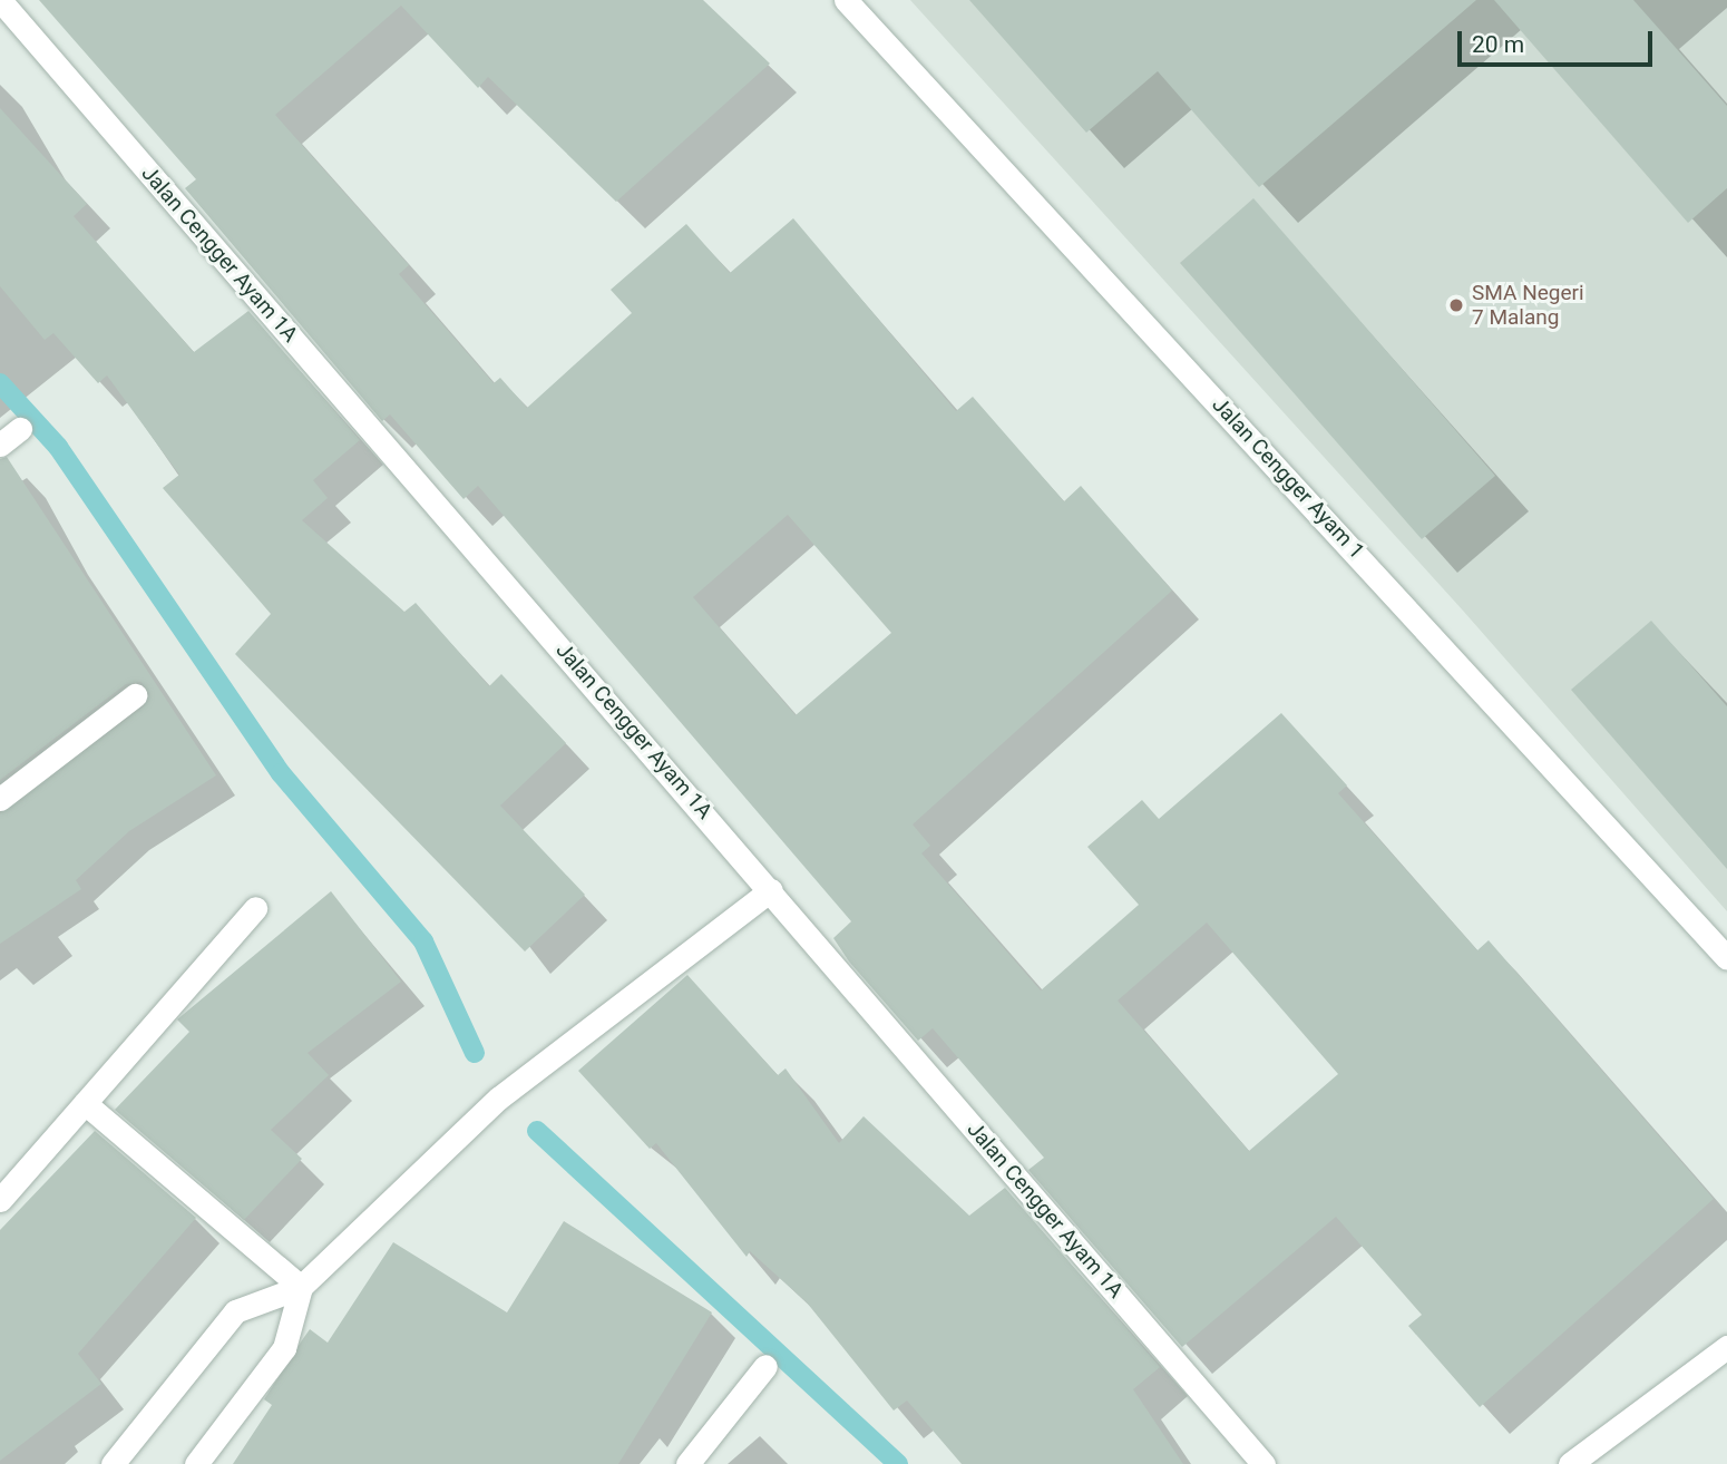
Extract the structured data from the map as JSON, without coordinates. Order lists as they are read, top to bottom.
{
  "streets": {
    "street": ["Jalan Cengger Ayam 1A", "Jalan Cengger Ayam 1"]
  },
  "places": ["SMA Negeri 7 Malang"],
  "scale_bar": "20 m"
}
